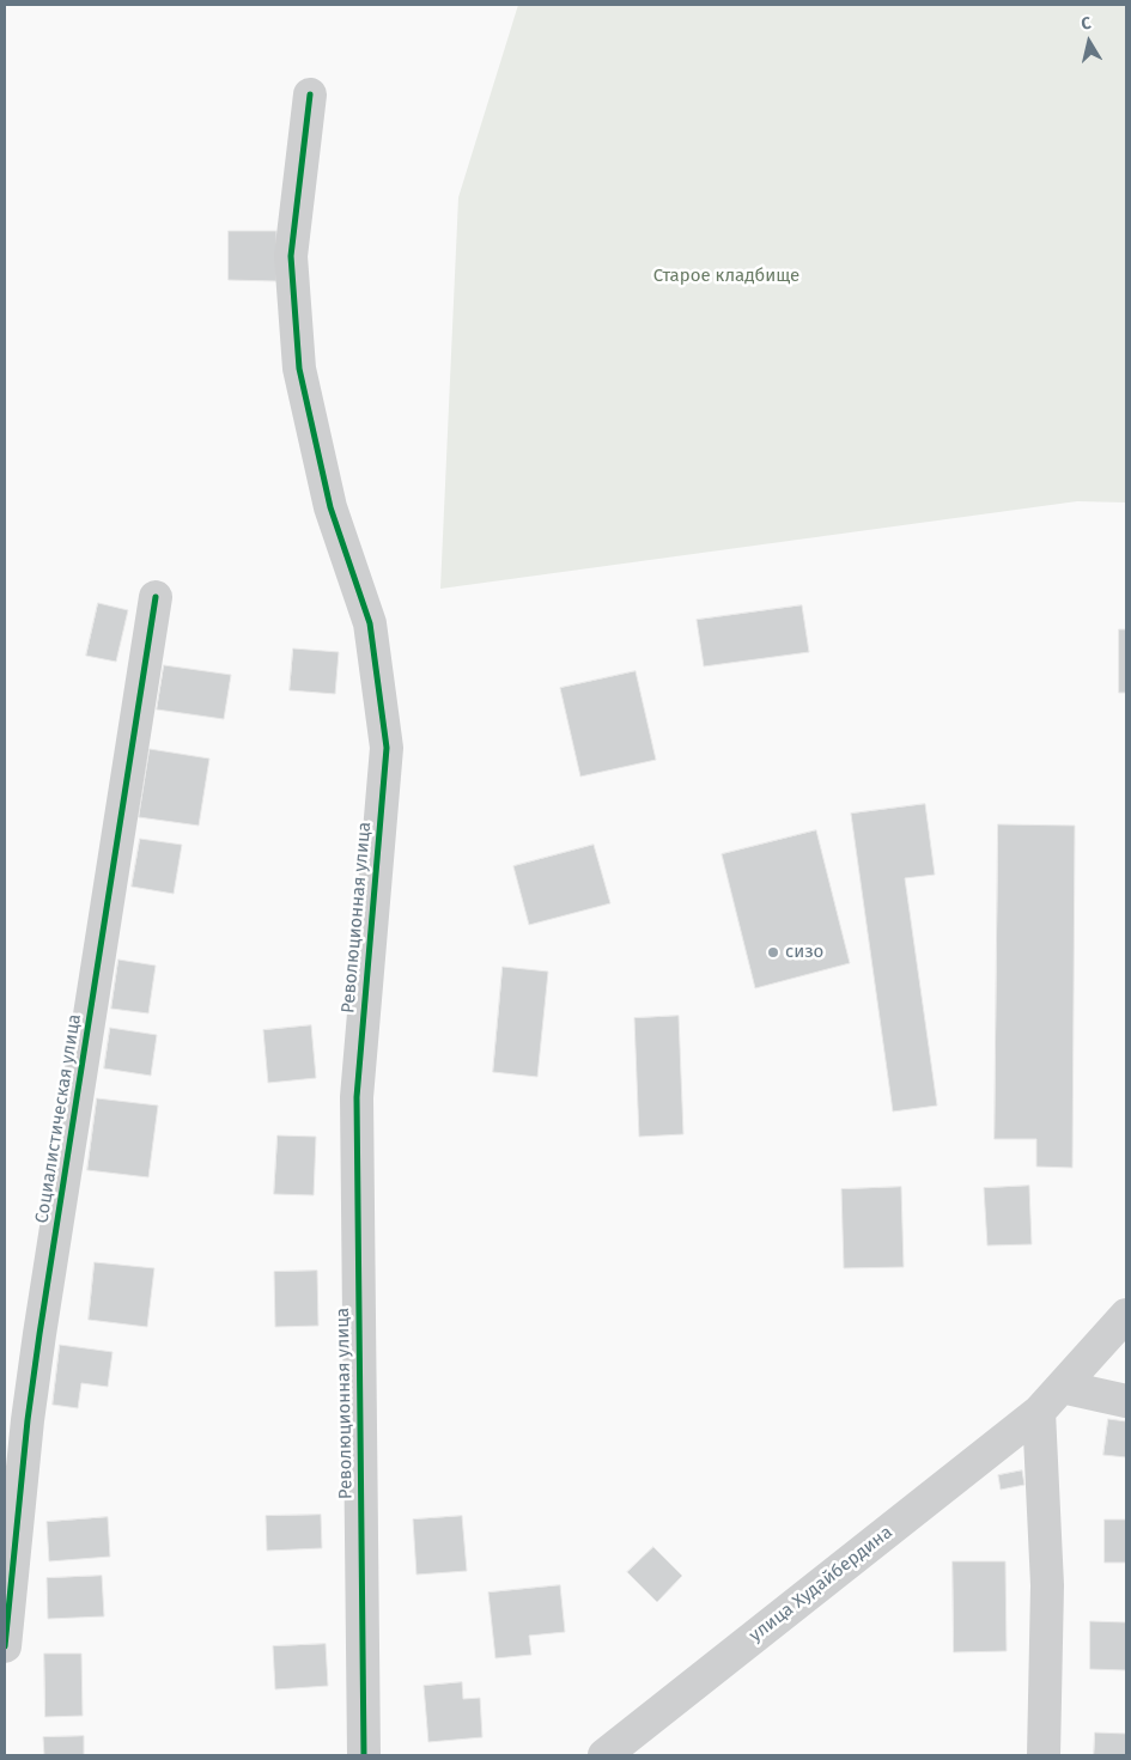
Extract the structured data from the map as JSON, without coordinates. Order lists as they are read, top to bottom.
{
  "streets": {
    "street": ["Революционная улица", "Социалистическая улица", "улица Худайбердина"]
  },
  "parks": ["Старое кладбище"],
  "places": ["сизо"],
  "north": "top"
}
